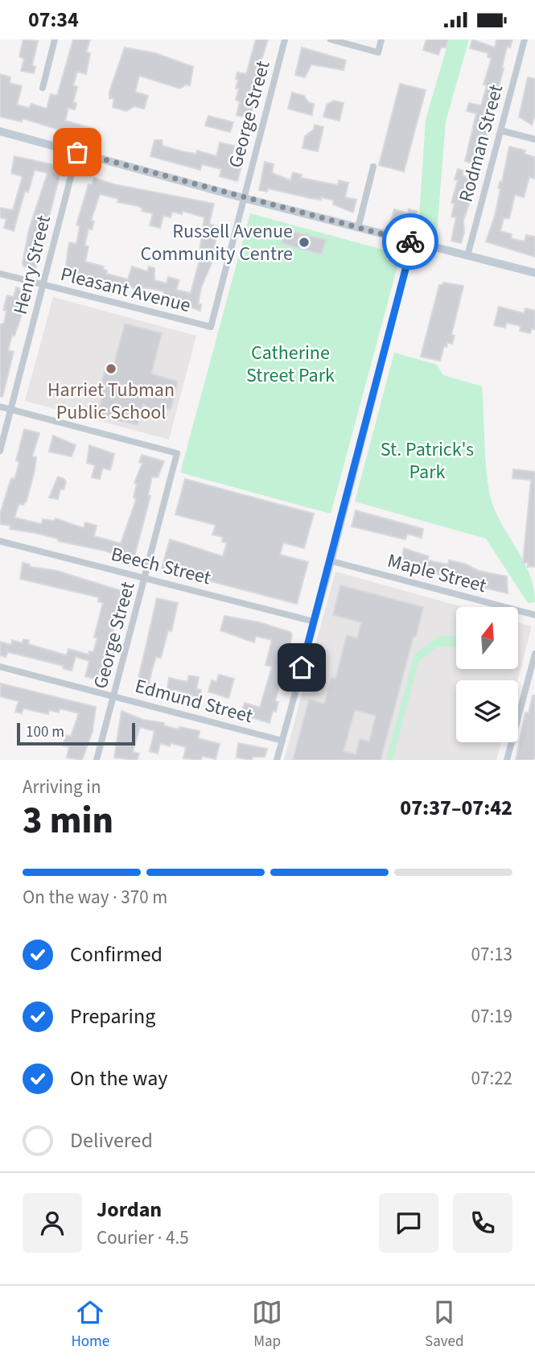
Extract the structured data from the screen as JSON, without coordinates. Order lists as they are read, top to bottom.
{
  "streets": {
    "street": [
      "George Street",
      "Rodman Street",
      "Henry Street",
      "Pleasant Avenue",
      "Beech Street",
      "Maple Street",
      "Edmund Street"
    ]
  },
  "crossings": [
    ["George Street", "Henry Street"],
    ["George Street", "Pleasant Avenue"],
    ["George Street", "Beech Street"],
    ["George Street", "Edmund Street"],
    ["Henry Street", "Pleasant Avenue"]
  ],
  "parks": ["Catherine Street Park", "St. Patrick's Park"],
  "places": ["Russell Avenue Community Centre", "Harriet Tubman Public School"],
  "scale_bar": "100 m",
  "north": "top",
  "page": {
    "status": "07:34",
    "scale": "100 m",
    "heading": ["3 min", "Arriving in", "07:37–07:42"],
    "panel": ["Jordan", "Courier · 4.5"],
    "bar": "On the way · 370 m",
    "list": [
      ["Confirmed", "07:13"],
      ["Preparing", "07:19"],
      ["On the way", "07:22"],
      "Delivered"
    ],
    "tabs": ["Home", "Map", "Saved"]
  }
}
